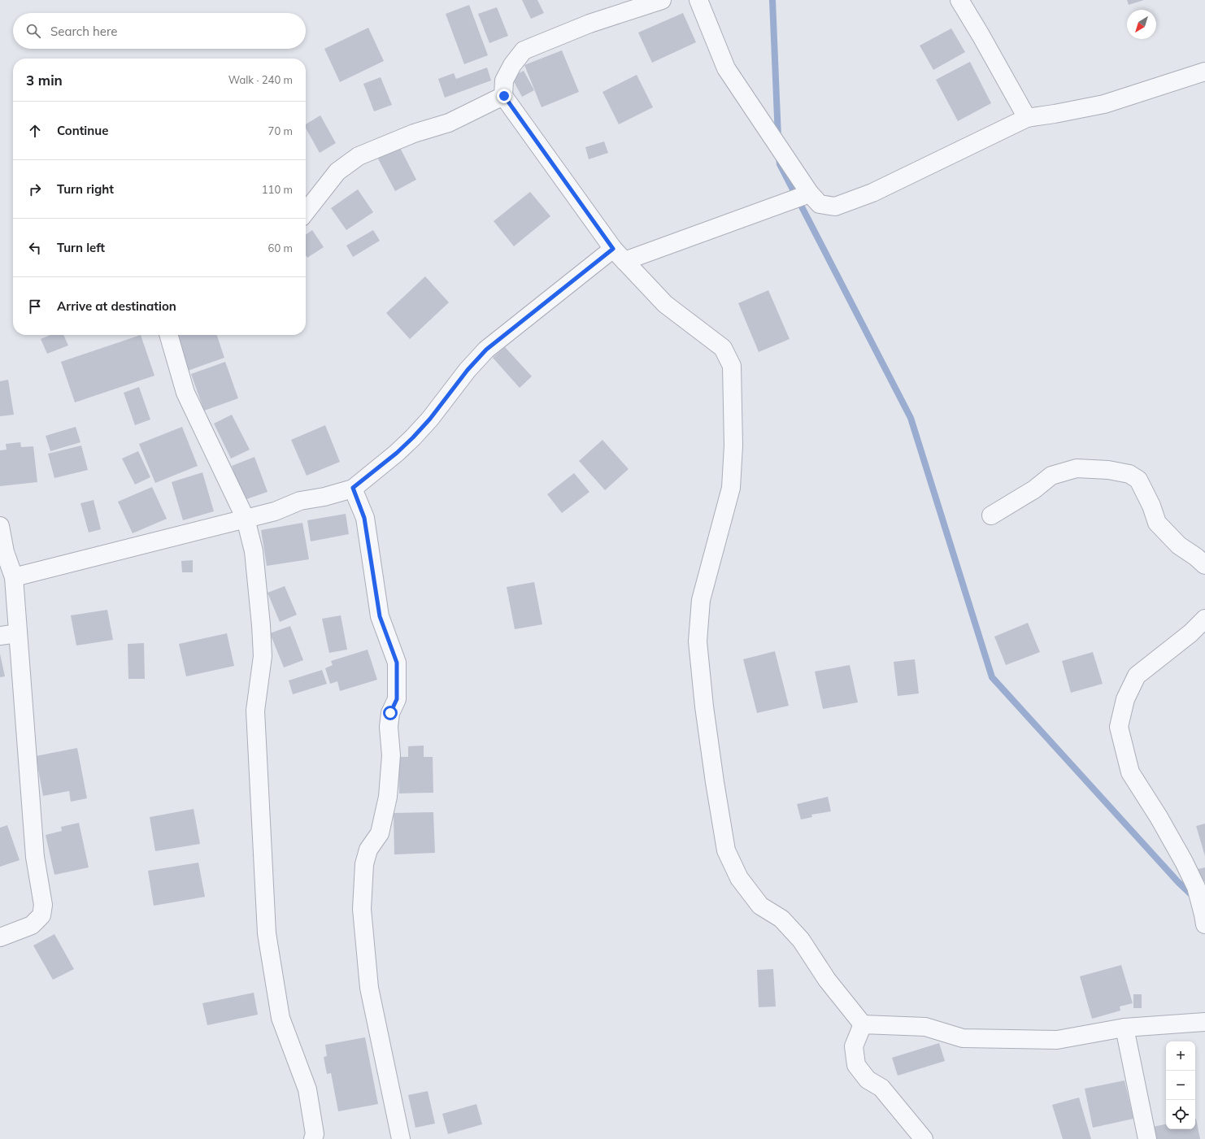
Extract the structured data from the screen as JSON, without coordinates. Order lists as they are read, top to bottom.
{
  "north": "bottom left",
  "page": {
    "search": "Search here",
    "heading": ["3 min", "Walk · 240 m"],
    "list": [
      ["Continue", "70 m"],
      ["Turn right", "110 m"],
      ["Turn left", "60 m"],
      "Arrive at destination"
    ],
    "map_buttons": ["+", "−"]
  }
}
